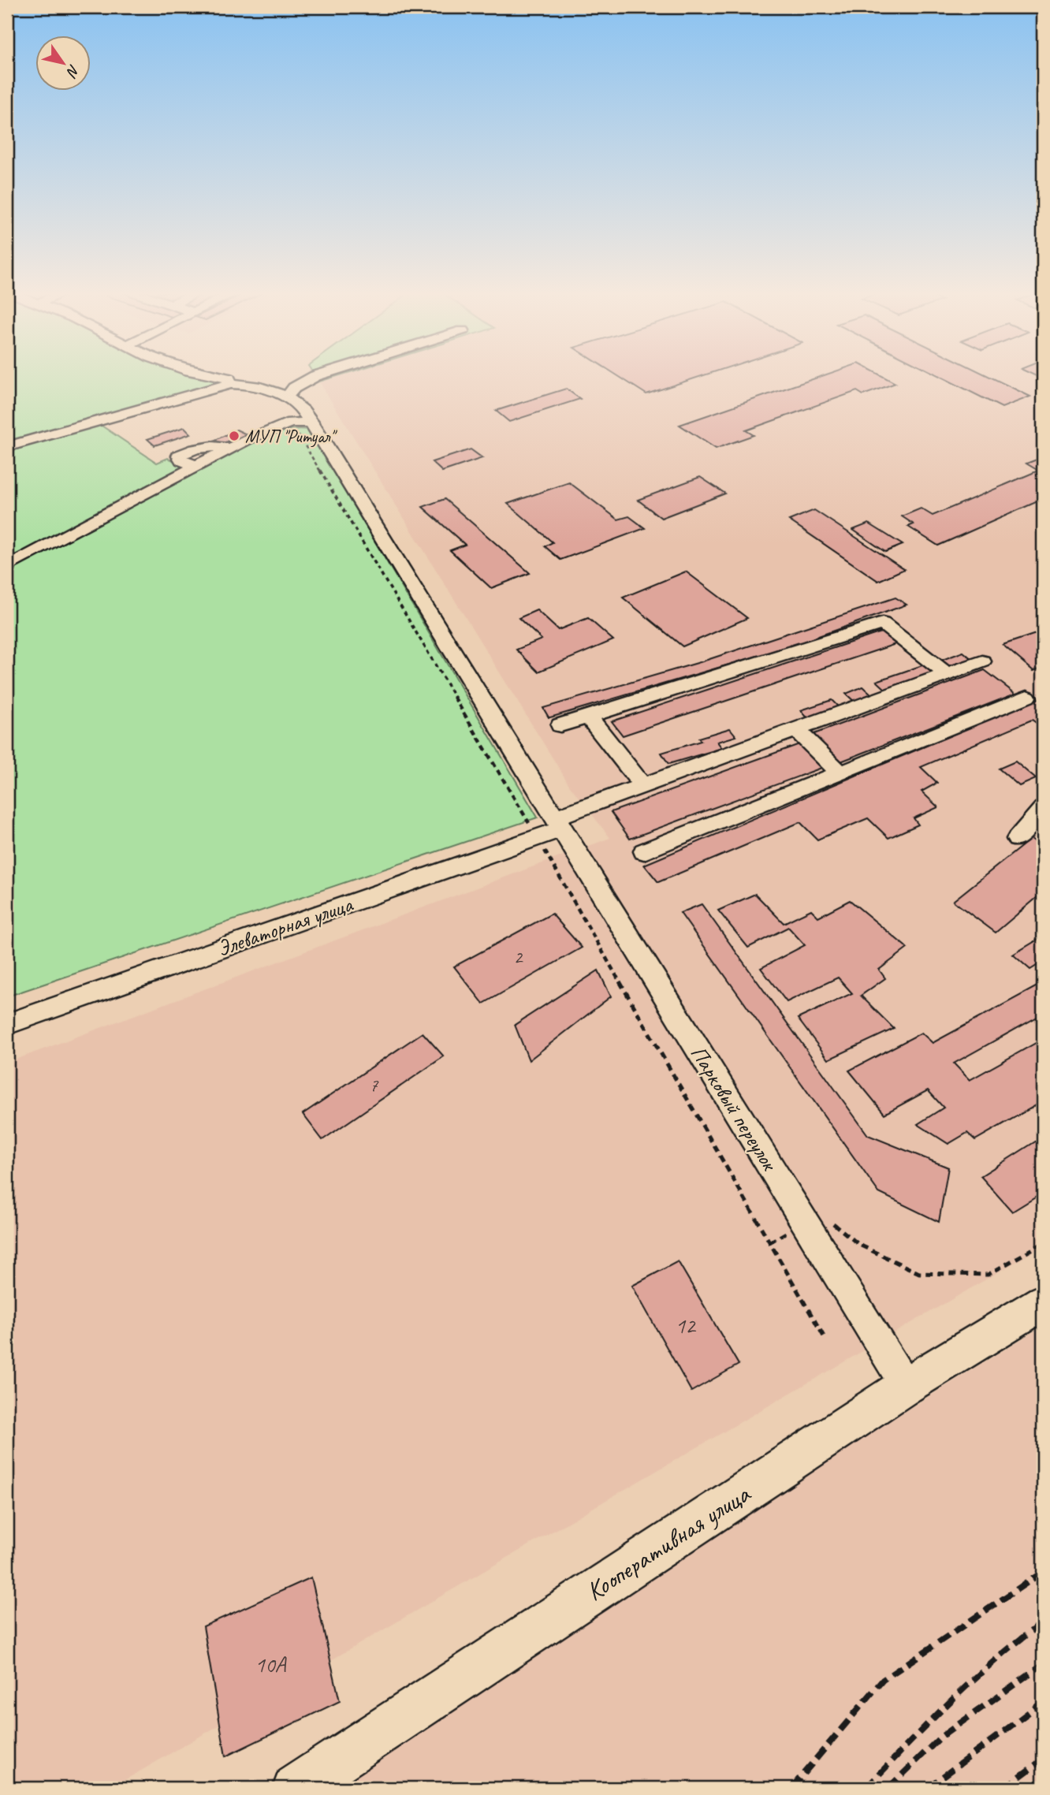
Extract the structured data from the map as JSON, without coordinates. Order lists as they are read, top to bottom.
{
  "streets": {
    "main road": ["Кооперативная улица"],
    "street": ["Элеваторная улица", "Парковый переулок"]
  },
  "crossings": [
    ["Элеваторная улица", "Парковый переулок"],
    ["Парковый переулок", "Кооперативная улица"]
  ],
  "places": ["МУП \"Ритуал\""],
  "house_numbers": [
    "2",
    "7",
    "12",
    "10А"
  ],
  "north": "bottom right"
}
